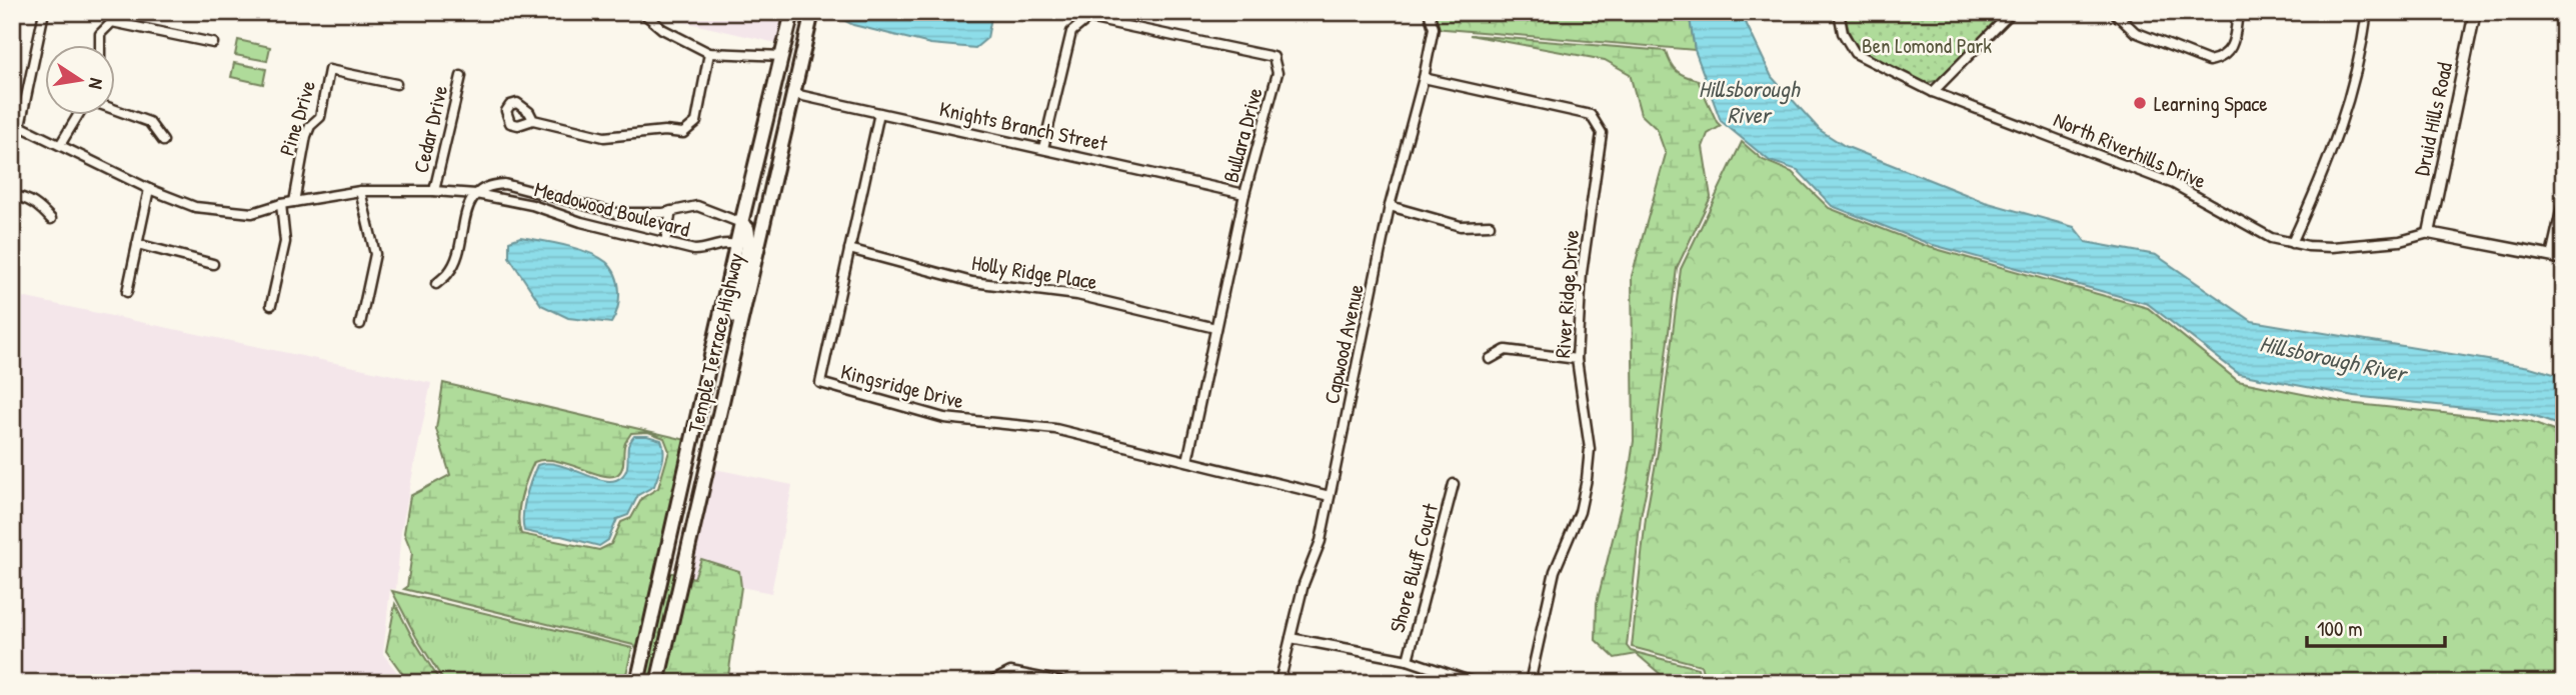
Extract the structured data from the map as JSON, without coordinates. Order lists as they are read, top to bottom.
{
  "streets": {
    "main road": ["Temple Terrace Highway"],
    "street": [
      "Pine Drive",
      "Druid Hills Road",
      "Knights Branch Street",
      "Cedar Drive",
      "Bullara Drive",
      "North Riverhills Drive",
      "Meadowood Boulevard",
      "Holly Ridge Place",
      "River Ridge Drive",
      "Capwood Avenue",
      "Kingsridge Drive",
      "Shore Bluff Court"
    ]
  },
  "crossings": [
    ["Pine Drive", "Meadowood Boulevard"],
    ["Druid Hills Road", "North Riverhills Drive"],
    ["Knights Branch Street", "Bullara Drive"],
    ["Knights Branch Street", "Temple Terrace Highway"],
    ["Knights Branch Street", "Kingsridge Drive"],
    ["Cedar Drive", "Meadowood Boulevard"],
    ["Bullara Drive", "Holly Ridge Place"],
    ["Bullara Drive", "Kingsridge Drive"],
    ["Meadowood Boulevard", "Temple Terrace Highway"],
    ["Holly Ridge Place", "Kingsridge Drive"],
    ["River Ridge Drive", "Capwood Avenue"],
    ["Capwood Avenue", "Kingsridge Drive"]
  ],
  "water": ["Hillsborough River"],
  "parks": ["Ben Lomond Park"],
  "places": ["Learning Space"],
  "scale_bar": "100 m",
  "north": "right"
}
